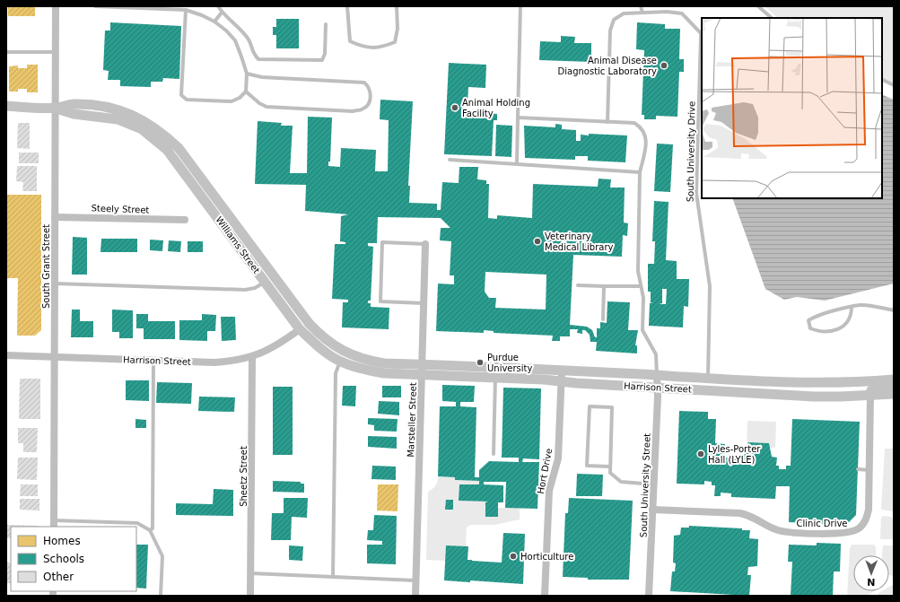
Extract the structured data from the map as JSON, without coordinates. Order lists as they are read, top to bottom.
{
  "streets": {
    "main road": ["Williams Street", "Harrison Street"],
    "street": [
      "Steely Street",
      "South Grant Street",
      "Marsteller Street",
      "Hort Drive",
      "Sheetz Street",
      "South University Street",
      "Clinic Drive"
    ],
    "lane": ["South University Drive"]
  },
  "crossings": [
    ["South University Drive", "Harrison Street"],
    ["Steely Street", "South Grant Street"],
    ["Williams Street", "South Grant Street"],
    ["Williams Street", "Harrison Street"],
    ["Williams Street", "Marsteller Street"],
    ["South Grant Street", "Harrison Street"],
    ["Harrison Street", "Marsteller Street"],
    ["Harrison Street", "Hort Drive"],
    ["Harrison Street", "Sheetz Street"],
    ["Harrison Street", "South University Street"],
    ["Harrison Street", "Clinic Drive"],
    ["South University Street", "Clinic Drive"]
  ],
  "places": [
    "Animal Disease Diagnostic Laboratory",
    "Animal Holding Facility",
    "Veterinary Medical Library",
    "Purdue University",
    "Lyles-Porter Hall (LYLE)",
    "Horticulture"
  ],
  "legend": ["Homes", "Schools", "Other"],
  "north": "bottom"
}
